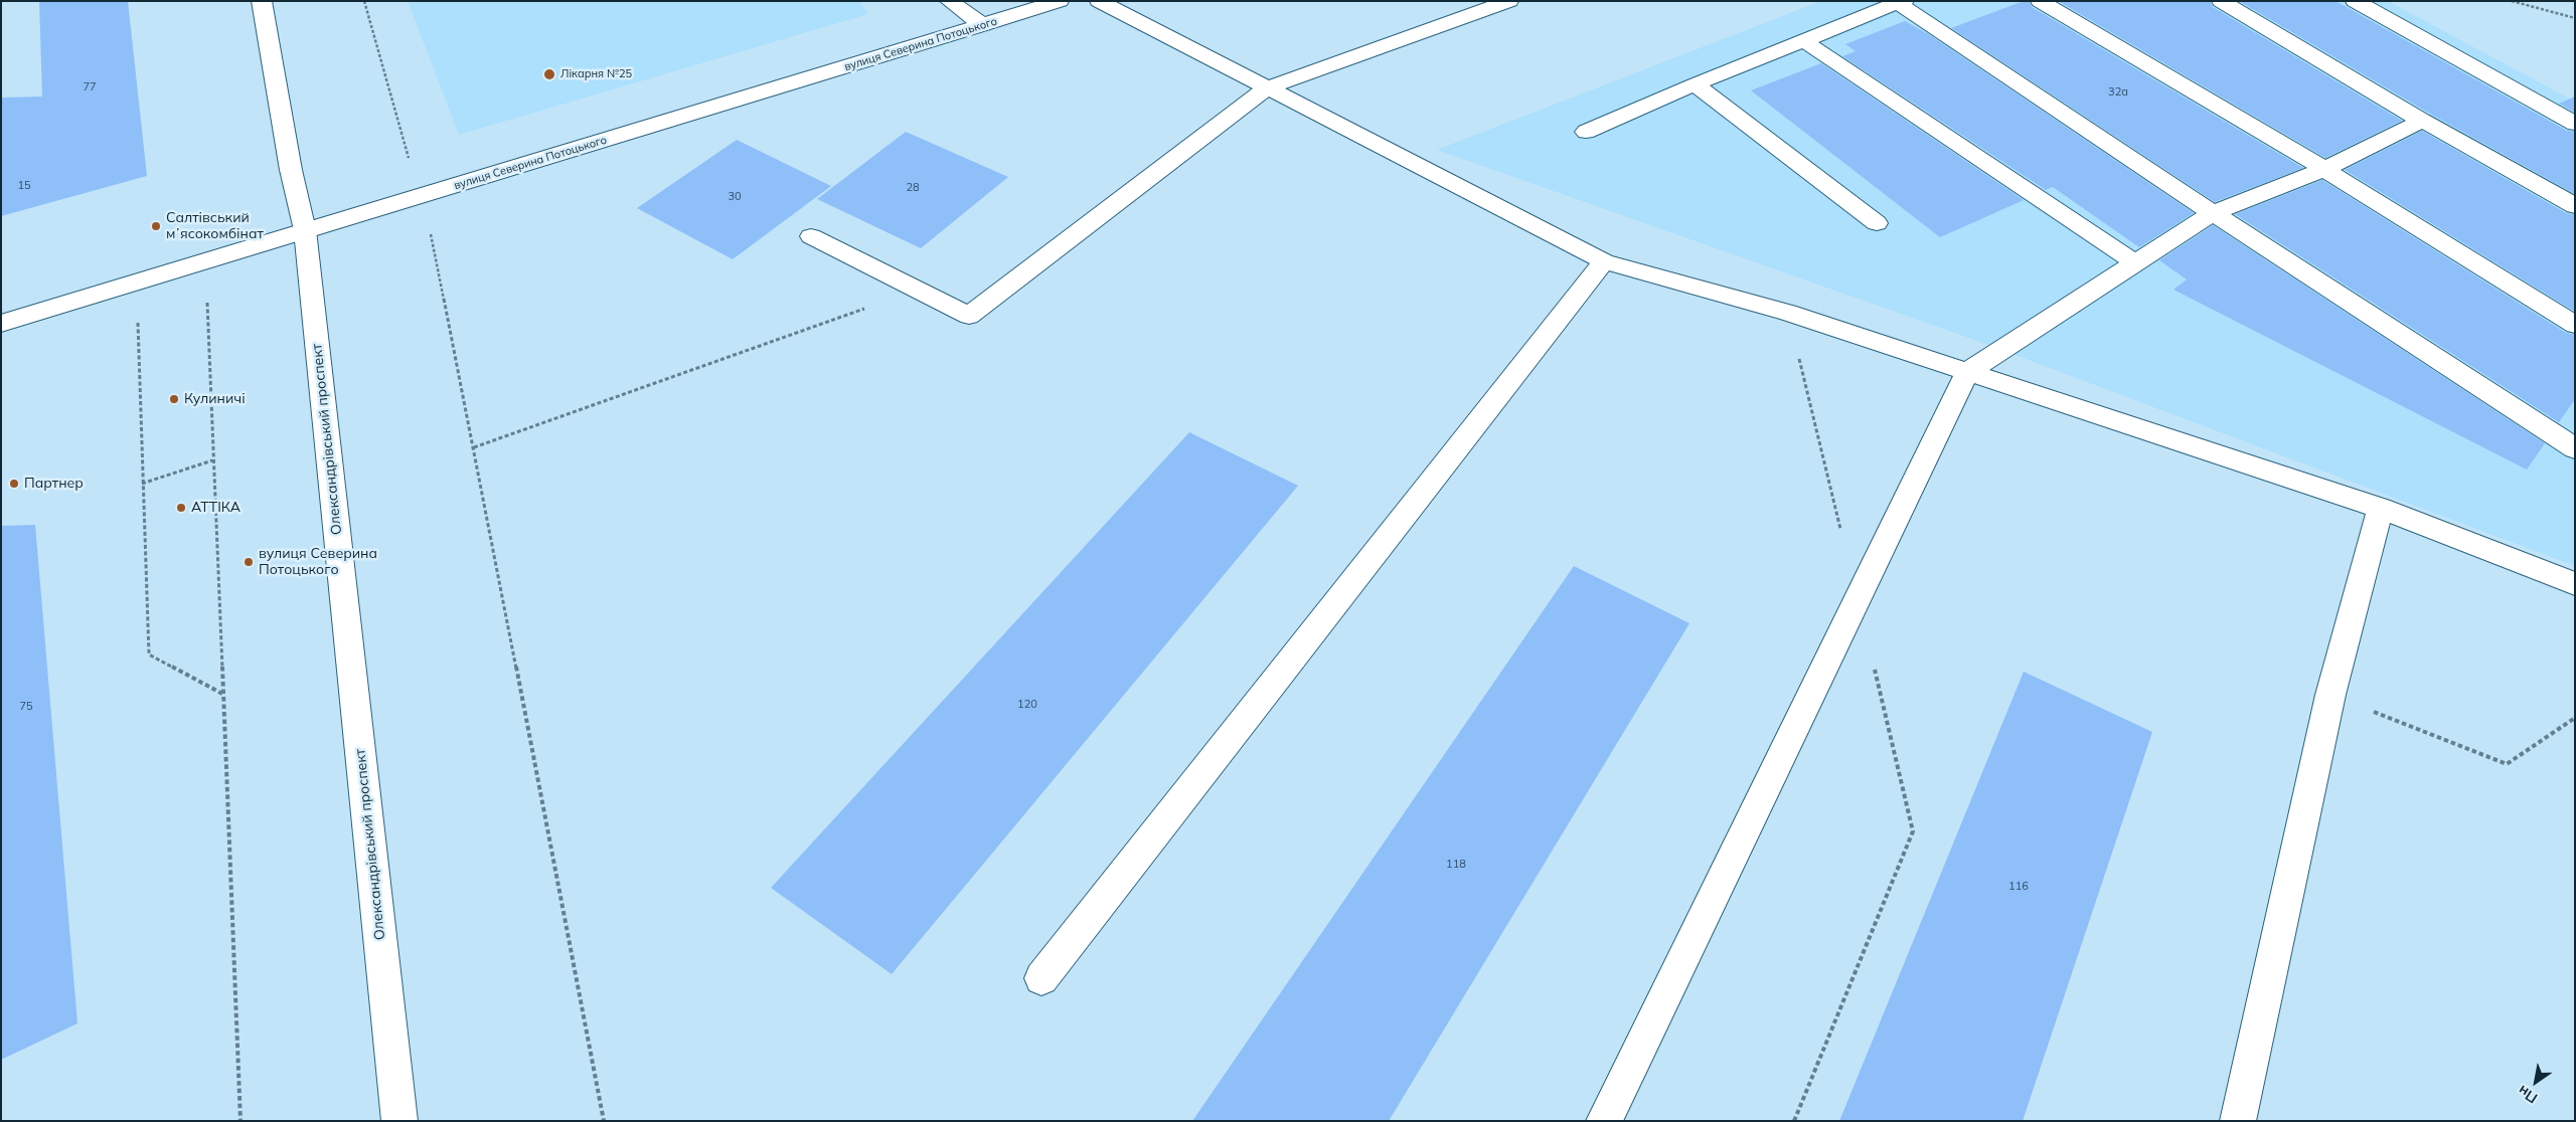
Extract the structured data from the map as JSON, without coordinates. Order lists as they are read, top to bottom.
{
  "streets": {
    "main road": ["вулиця Северина Потоцького", "Олександрівський проспект"]
  },
  "crossings": [
    ["вулиця Северина Потоцького", "Олександрівський проспект"]
  ],
  "places": [
    "Лікарня №25",
    "Салтівський мʼясокомбінат",
    "Кулиничі",
    "Партнер",
    "АТТІКА",
    "вулиця Северина Потоцького"
  ],
  "house_numbers": [
    "77",
    "32а",
    "15",
    "28",
    "30",
    "120",
    "75",
    "118",
    "116"
  ],
  "north": "bottom left"
}
